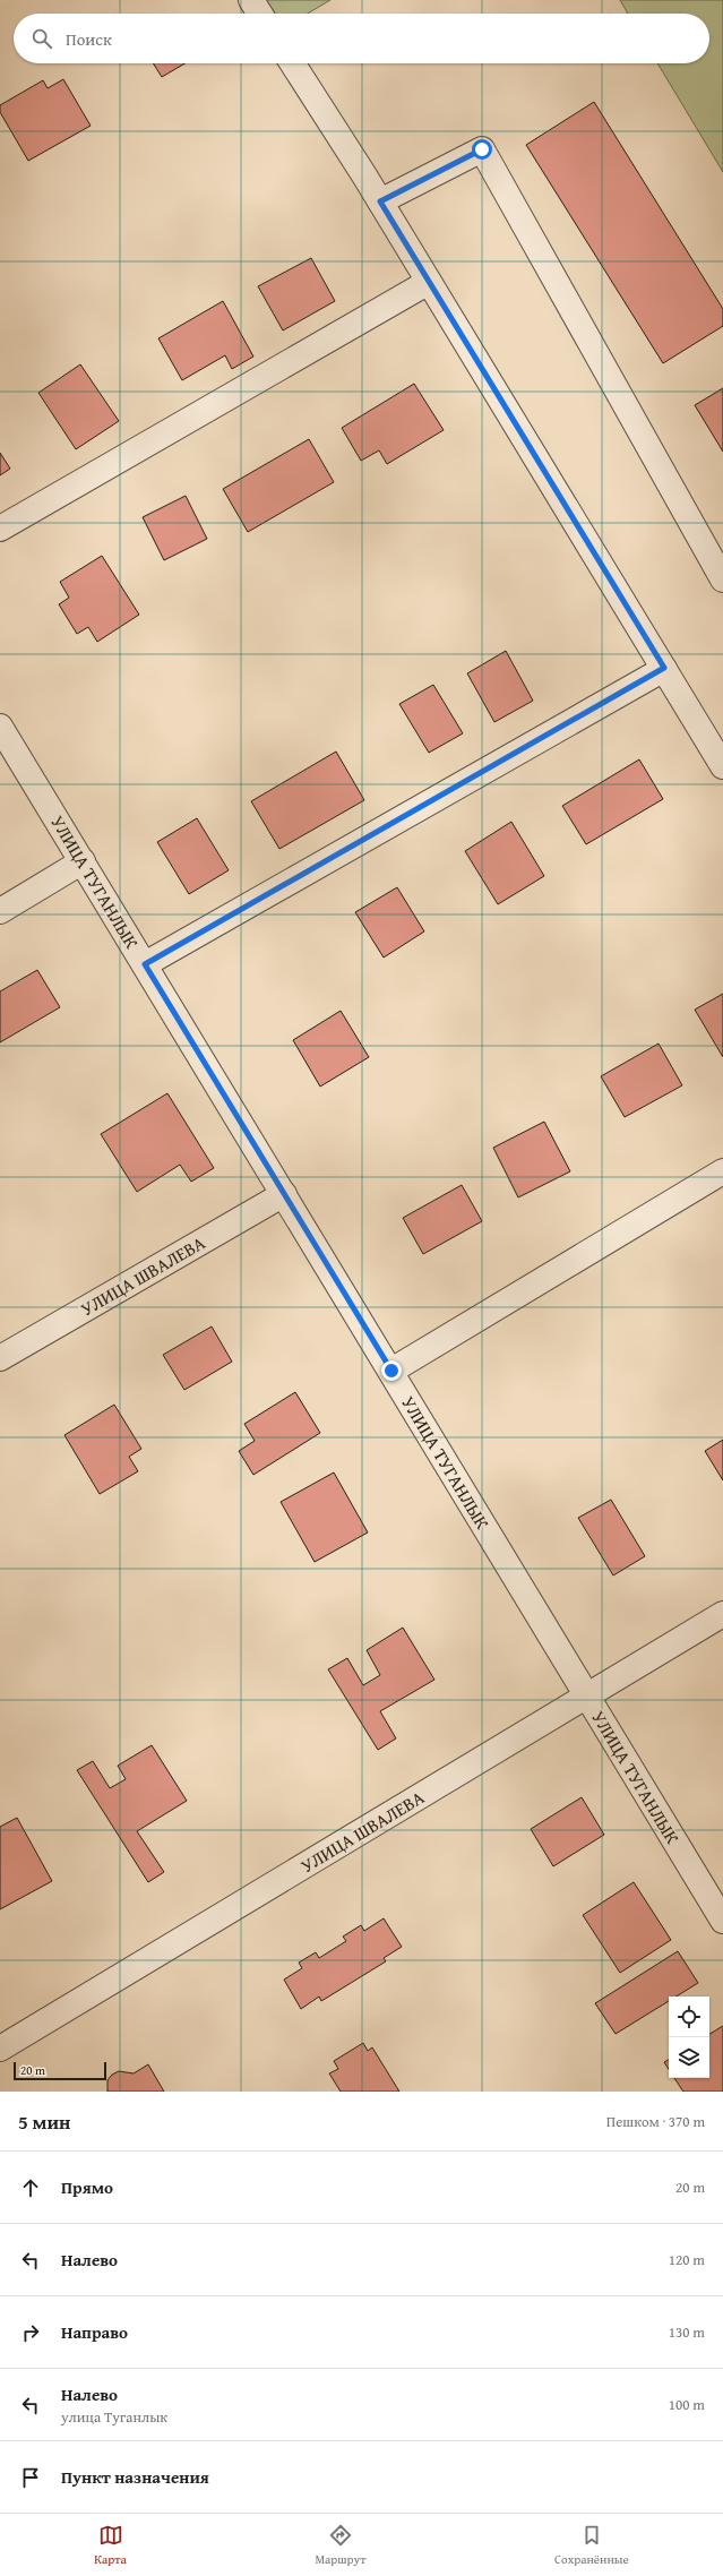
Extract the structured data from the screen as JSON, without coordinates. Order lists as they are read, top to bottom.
{
  "streets": {
    "street": ["УЛИЦА ТУГАНЛЫК", "УЛИЦА ШВАЛЕВА"]
  },
  "crossings": [
    ["УЛИЦА ТУГАНЛЫК", "УЛИЦА ШВАЛЕВА"]
  ],
  "scale_bar": "20 m",
  "page": {
    "search": "Поиск",
    "scale": "20 m",
    "heading": ["5 мин", "Пешком · 370 m"],
    "list": [
      ["Прямо", "20 m"],
      ["Налево", "120 m"],
      ["Направо", "130 m"],
      ["Налево", "улица Туганлык", "100 m"],
      "Пункт назначения"
    ],
    "nav": ["Карта", "Маршрут", "Сохранённые"]
  }
}
